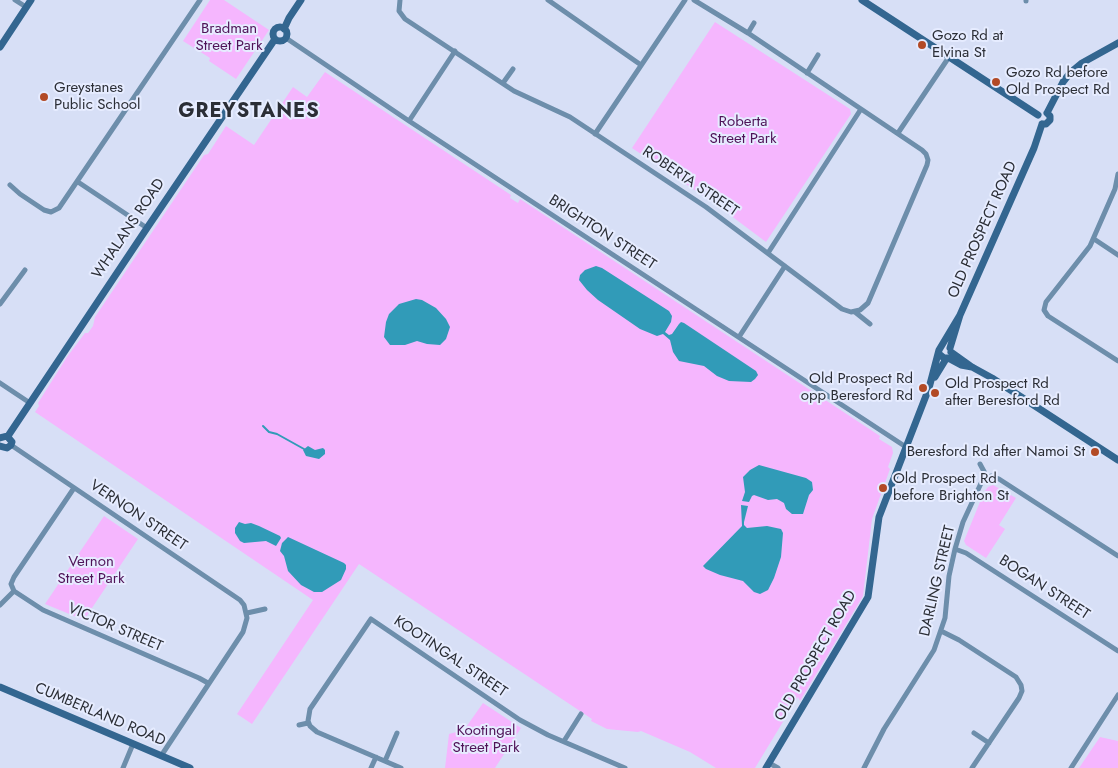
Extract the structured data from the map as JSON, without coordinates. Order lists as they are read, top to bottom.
{
  "streets": {
    "street": [
      "ROBERTA STREET",
      "WHALANS ROAD",
      "OLD PROSPECT ROAD",
      "BRIGHTON STREET",
      "VERNON STREET",
      "DARLING STREET",
      "BOGAN STREET",
      "VICTOR STREET",
      "KOOTINGAL STREET",
      "CUMBERLAND ROAD"
    ]
  },
  "crossings": [
    ["WHALANS ROAD", "BRIGHTON STREET"],
    ["OLD PROSPECT ROAD", "BRIGHTON STREET"],
    ["DARLING STREET", "BOGAN STREET"]
  ],
  "districts": ["GREYSTANES"],
  "parks": [
    "Bradman Street Park",
    "Roberta Street Park",
    "Vernon Street Park",
    "Kootingal Street Park"
  ],
  "places": [
    "Gozo Rd at Elvina St",
    "Gozo Rd before Old Prospect Rd",
    "Greystanes Public School",
    "Old Prospect Rd opp Beresford Rd",
    "Old Prospect Rd after Beresford Rd",
    "Beresford Rd after Namoi St",
    "Old Prospect Rd before Brighton St"
  ]
}
